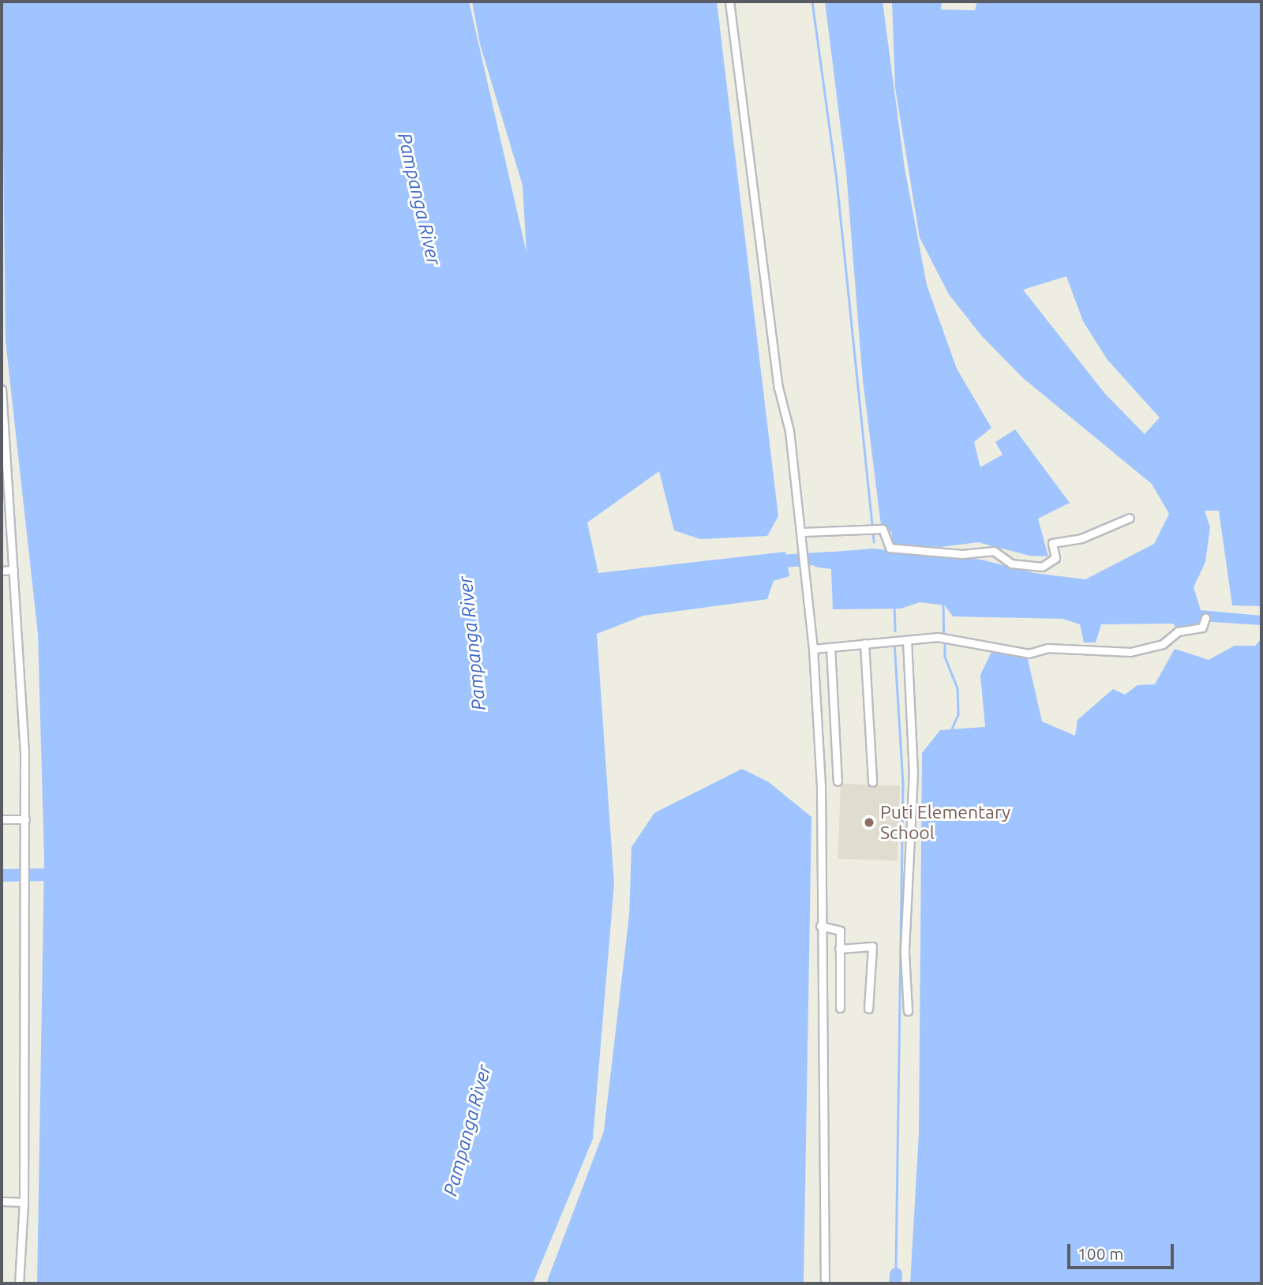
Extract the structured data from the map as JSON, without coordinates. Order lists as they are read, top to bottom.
{
  "water": ["Pampanga River"],
  "places": ["Puti Elementary School"],
  "scale_bar": "100 m"
}
